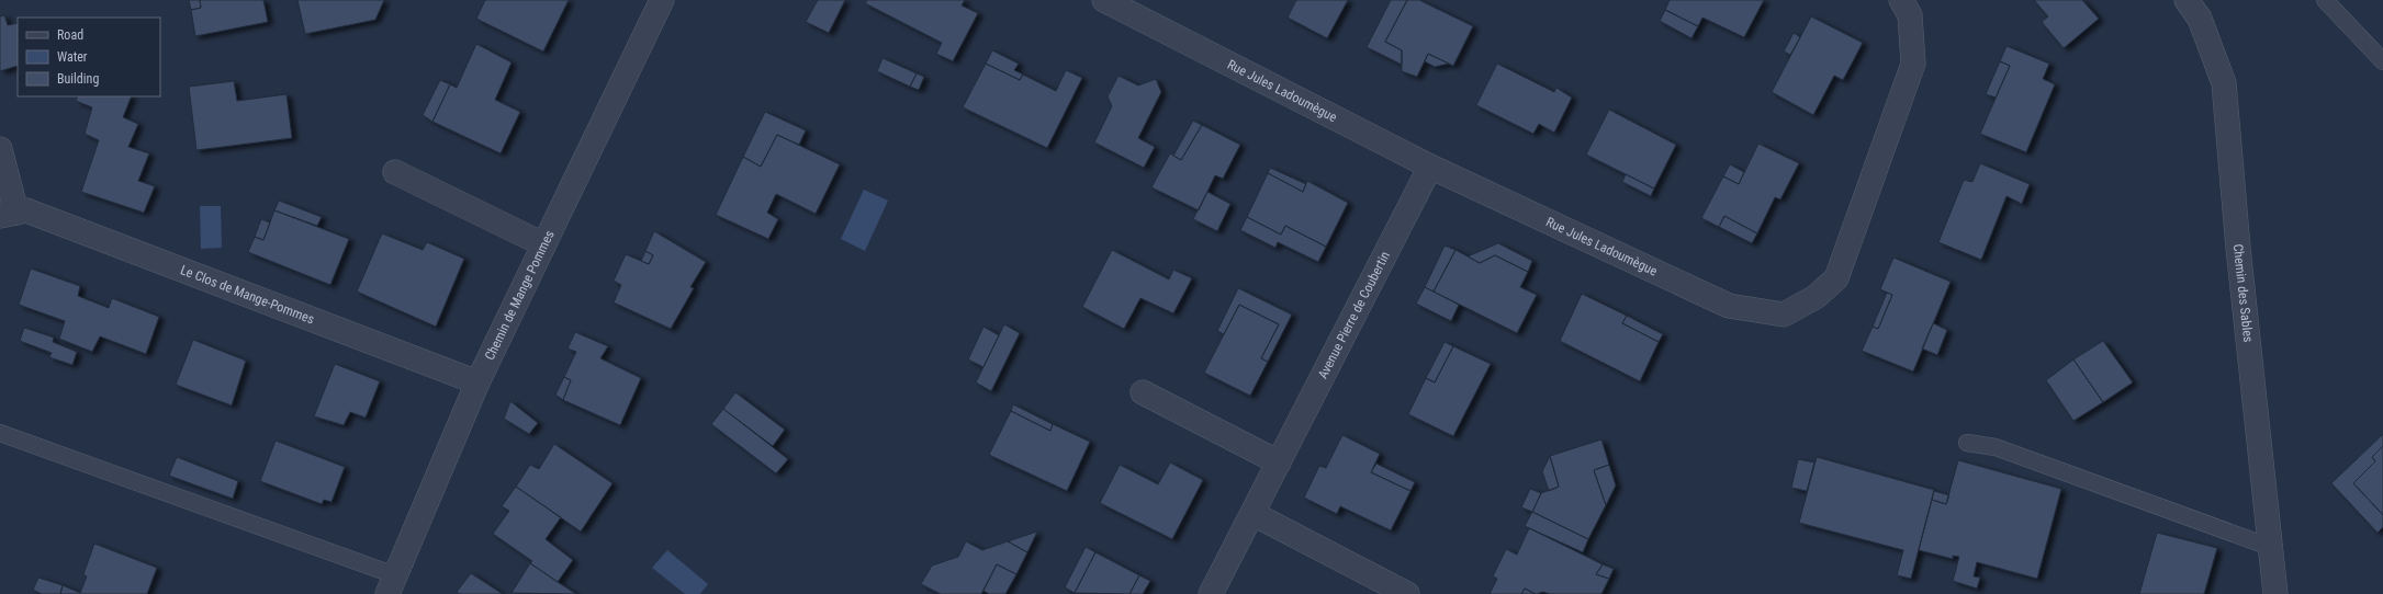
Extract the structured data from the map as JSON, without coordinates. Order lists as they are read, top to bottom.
{
  "streets": {
    "street": [
      "Rue Jules Ladoumègue",
      "Chemin des Sables",
      "Le Clos de Mange-Pommes",
      "Chemin de Mange Pommes",
      "Avenue Pierre de Coubertin"
    ]
  },
  "crossings": [
    ["Rue Jules Ladoumègue", "Avenue Pierre de Coubertin"],
    ["Le Clos de Mange-Pommes", "Chemin de Mange Pommes"]
  ],
  "legend": ["Road", "Water", "Building"]
}
